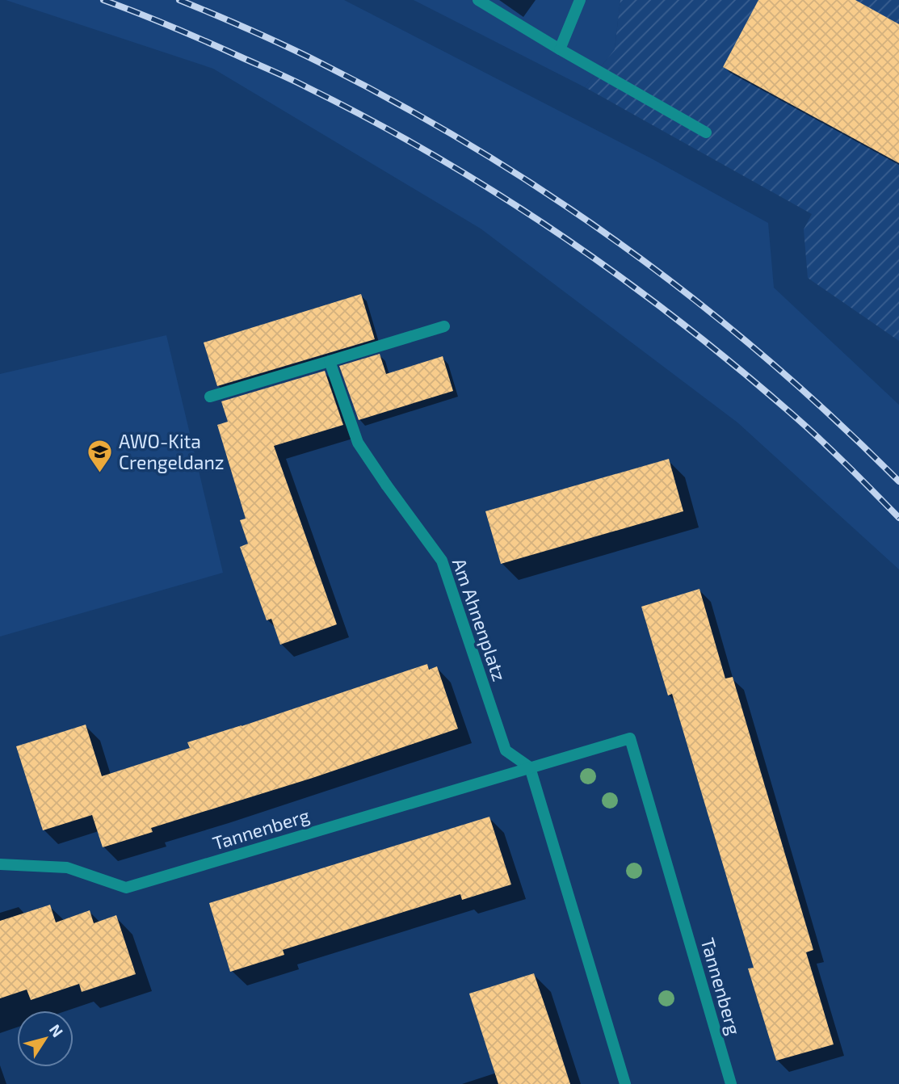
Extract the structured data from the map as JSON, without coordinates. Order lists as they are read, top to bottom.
{
  "streets": {
    "street": ["Am Ahnenplatz", "Tannenberg"]
  },
  "crossings": [
    ["Am Ahnenplatz", "Tannenberg"]
  ],
  "places": {
    "school or university": ["AWO-Kita Crengeldanz"]
  },
  "north": "top right"
}
